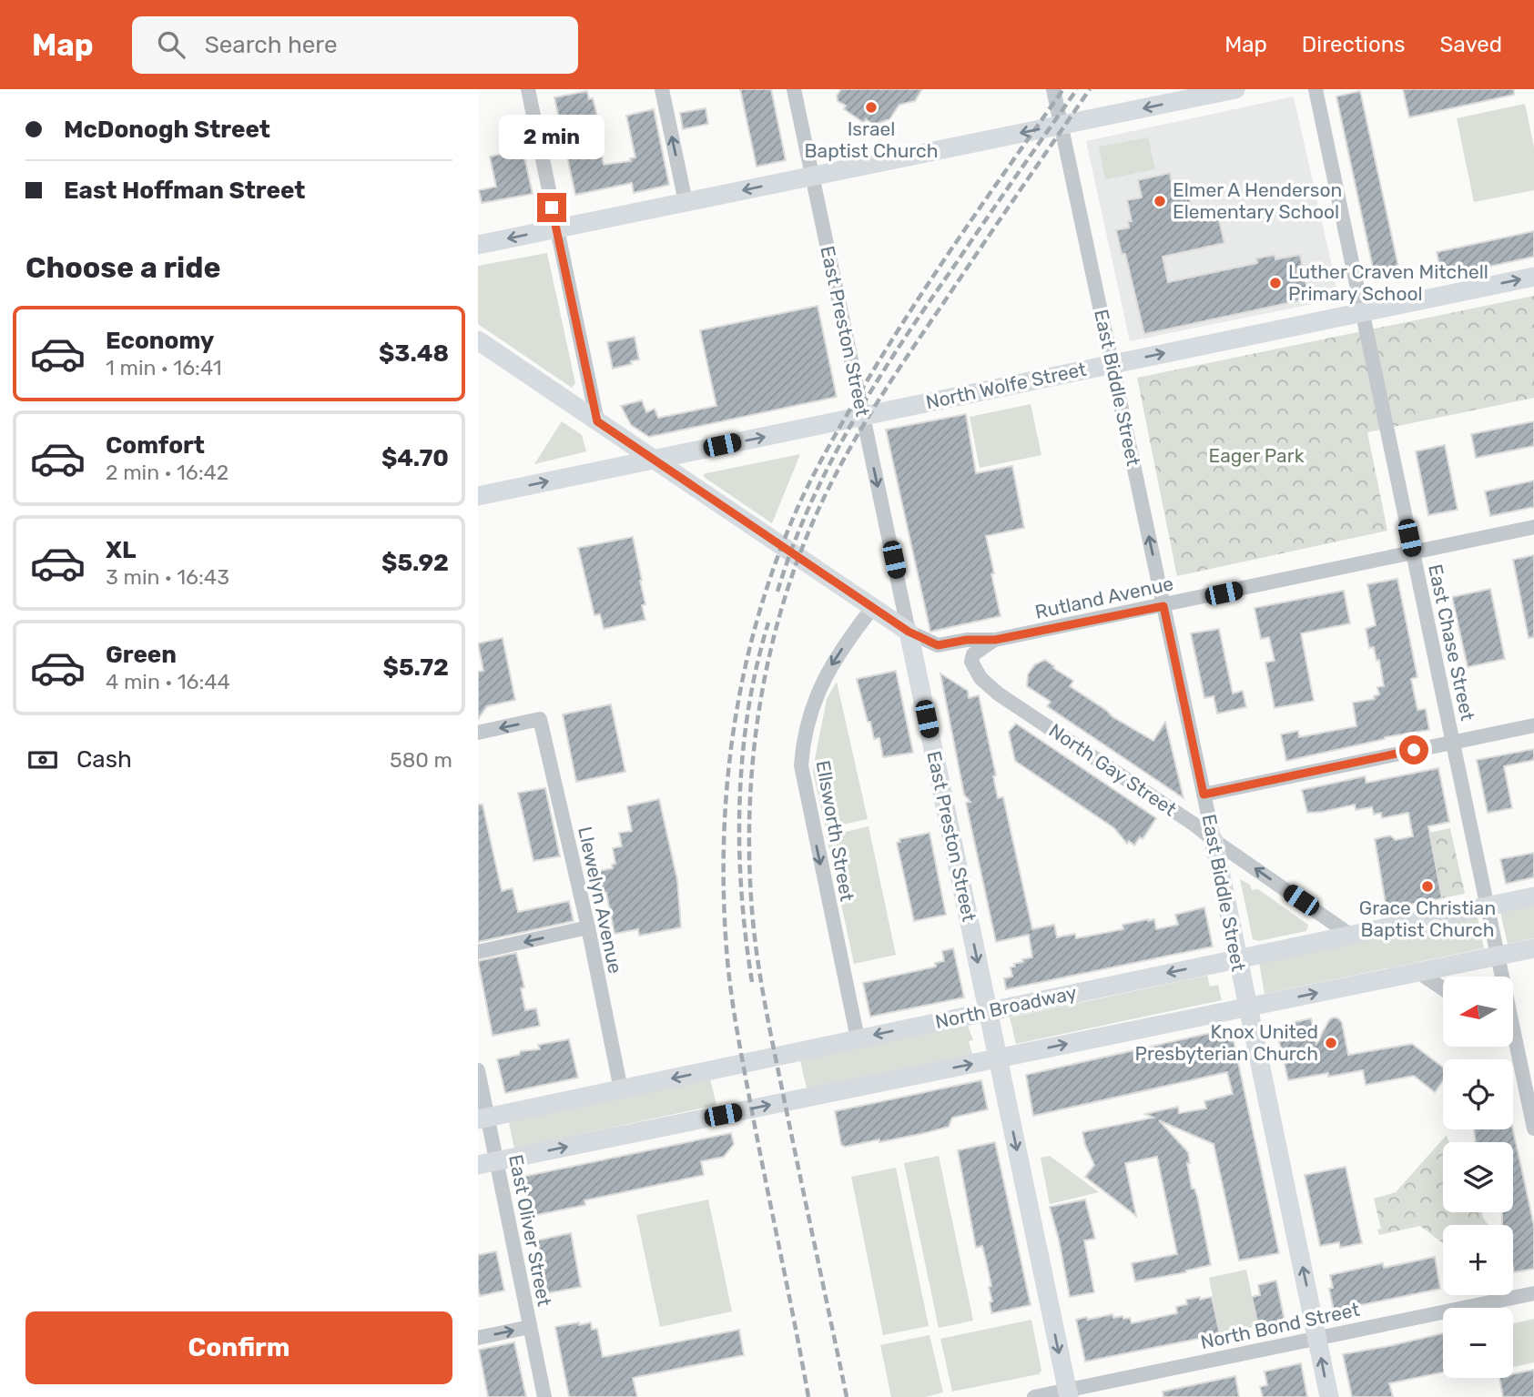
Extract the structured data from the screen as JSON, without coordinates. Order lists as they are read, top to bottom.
{
  "streets": {
    "main road": [
      "East Preston Street",
      "North Wolfe Street",
      "East Biddle Street",
      "North Broadway"
    ],
    "street": [
      "Rutland Avenue",
      "East Chase Street",
      "North Gay Street",
      "Ellsworth Street",
      "Llewelyn Avenue",
      "East Oliver Street",
      "North Bond Street"
    ]
  },
  "crossings": [
    ["East Preston Street", "North Wolfe Street"],
    ["East Preston Street", "Rutland Avenue"],
    ["East Preston Street", "North Broadway"],
    ["East Preston Street", "North Bond Street"],
    ["North Wolfe Street", "East Biddle Street"],
    ["North Wolfe Street", "East Chase Street"],
    ["East Biddle Street", "Rutland Avenue"],
    ["East Biddle Street", "North Gay Street"],
    ["East Biddle Street", "North Broadway"],
    ["East Biddle Street", "North Bond Street"],
    ["Rutland Avenue", "East Chase Street"],
    ["Rutland Avenue", "North Gay Street"],
    ["East Chase Street", "North Broadway"],
    ["North Gay Street", "North Broadway"],
    ["Ellsworth Street", "North Broadway"],
    ["Llewelyn Avenue", "North Broadway"],
    ["North Broadway", "East Oliver Street"]
  ],
  "one_way": [
    "East Preston Street",
    "North Wolfe Street",
    "East Biddle Street",
    "Ellsworth Street",
    "Llewelyn Avenue"
  ],
  "parks": ["Eager Park"],
  "places": [
    "Israel Baptist Church",
    "Elmer A Henderson Elementary School",
    "Luther Craven Mitchell Primary School",
    "Grace Christian Baptist Church",
    "Knox United Presbyterian Church"
  ],
  "north": "left",
  "page": {
    "header": "Map",
    "search": "Search here",
    "nav": ["Map", "Directions", "Saved"],
    "banner": ["McDonogh Street", "East Hoffman Street"],
    "bubble": "2 min",
    "heading": "Choose a ride",
    "list": [
      {
        "name": "Economy",
        "note": "1 min · 16:41",
        "value": "$3.48"
      },
      {
        "name": "Comfort",
        "note": "2 min · 16:42",
        "value": "$4.70"
      },
      {
        "name": "XL",
        "note": "3 min · 16:43",
        "value": "$5.92"
      },
      {
        "name": "Green",
        "note": "4 min · 16:44",
        "value": "$5.72"
      }
    ],
    "pay": ["Cash", "580 m"],
    "map_buttons": ["+", "−"],
    "buttons": "Confirm"
  }
}
